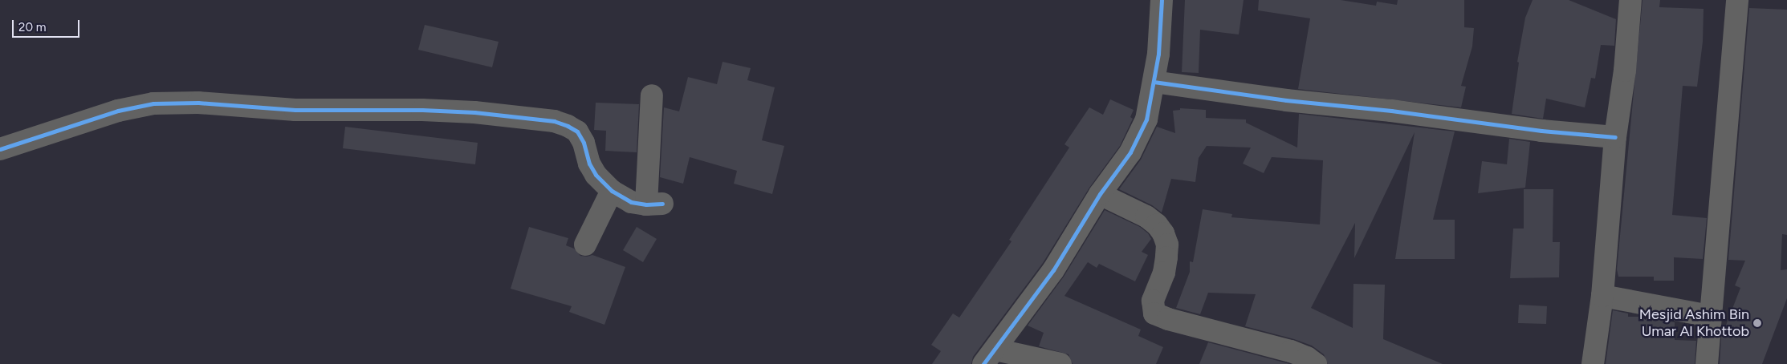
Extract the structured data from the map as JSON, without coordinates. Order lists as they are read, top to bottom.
{
  "places": ["Mesjid Ashim Bin Umar Al Khottob"],
  "scale_bar": "20 m"
}
